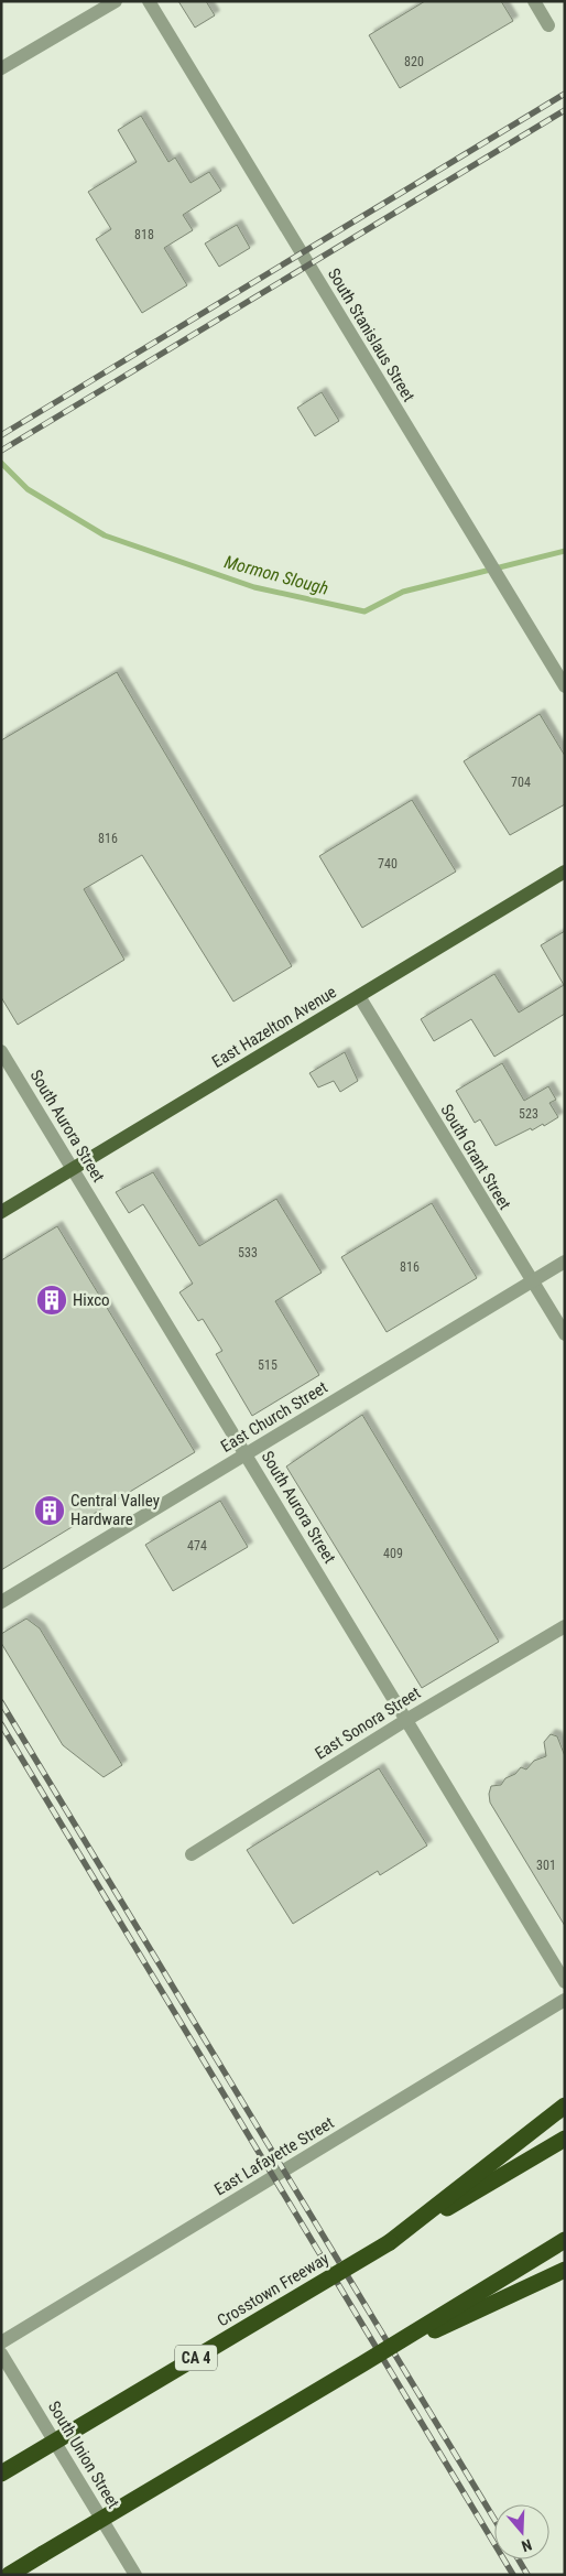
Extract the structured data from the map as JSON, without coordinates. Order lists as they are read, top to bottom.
{
  "streets": {
    "highway": ["Crosstown Freeway", "CA 4"],
    "main road": ["East Hazelton Avenue"],
    "street": [
      "South Stanislaus Street",
      "South Aurora Street",
      "South Grant Street",
      "East Church Street",
      "East Sonora Street",
      "East Lafayette Street",
      "South Union Street"
    ]
  },
  "crossings": [
    ["East Hazelton Avenue", "South Aurora Street"],
    ["East Hazelton Avenue", "South Grant Street"],
    ["South Aurora Street", "East Church Street"],
    ["South Aurora Street", "East Sonora Street"],
    ["South Grant Street", "East Church Street"]
  ],
  "water": ["Mormon Slough"],
  "places": {
    "building": ["Hixco", "Central Valley Hardware"]
  },
  "house_numbers": [
    "820",
    "818",
    "704",
    "816",
    "740",
    "523",
    "533",
    "816",
    "515",
    "474",
    "409",
    "301"
  ],
  "north": "bottom"
}
